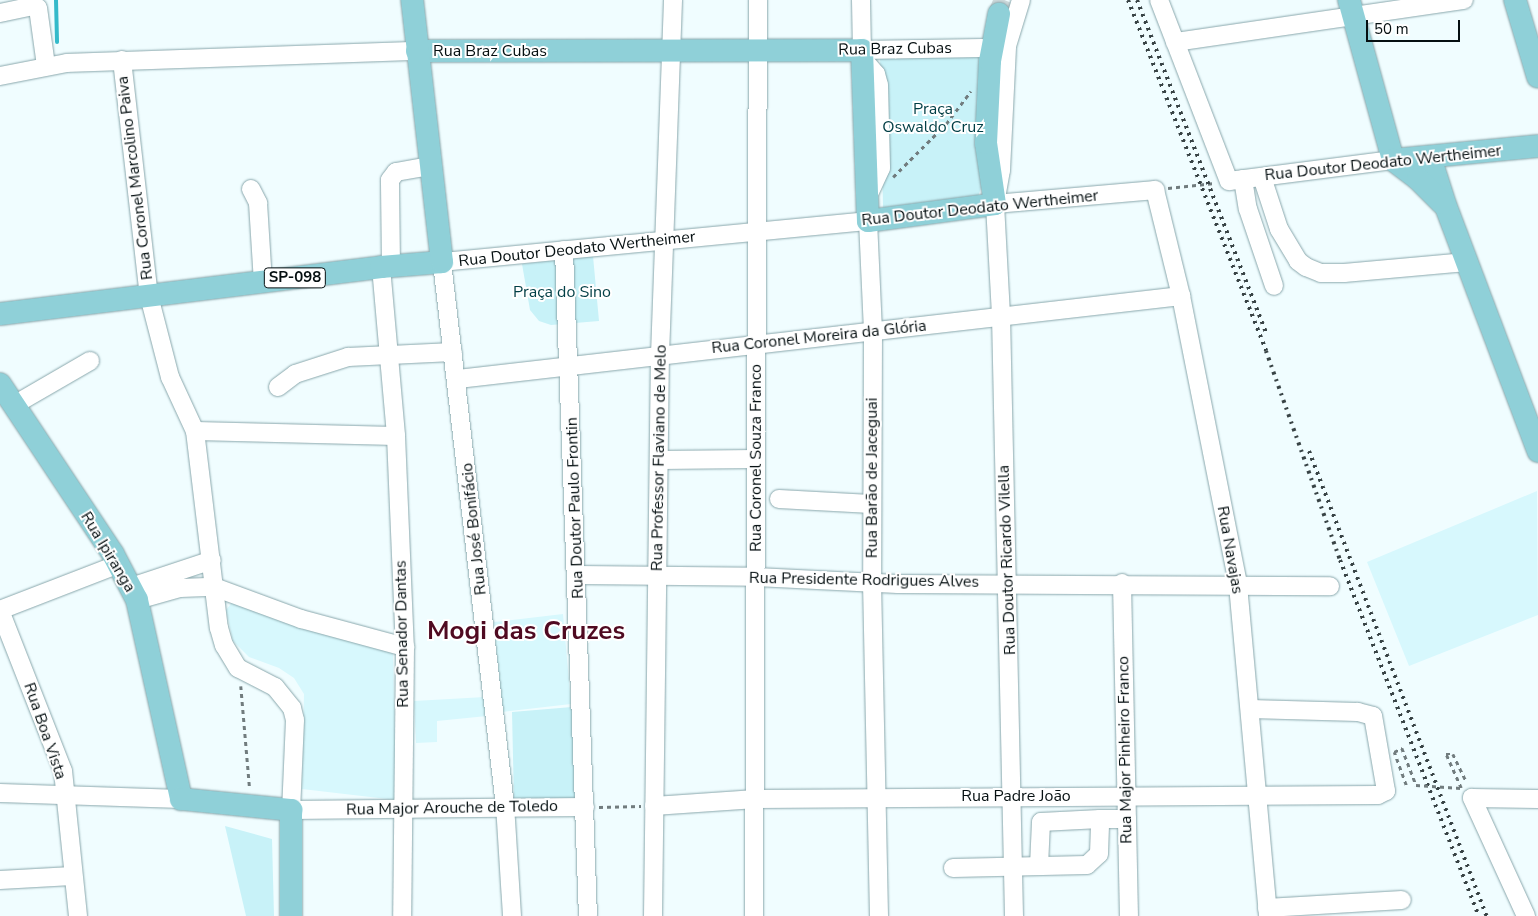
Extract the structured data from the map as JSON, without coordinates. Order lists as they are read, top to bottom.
{
  "streets": {
    "main road": [
      "Rua Braz Cubas",
      "Rua Doutor Deodato Wertheimer",
      "SP-098",
      "Rua Ipiranga",
      "Rua Major Arouche de Toledo"
    ],
    "street": [
      "Rua Coronel Marcolino Paiva",
      "Rua Coronel Moreira da Glória",
      "Rua Professor Flaviano de Melo",
      "Rua Coronel Souza Franco",
      "Rua Barão de Jaceguai",
      "Rua Doutor Paulo Frontin",
      "Rua José Bonifácio",
      "Rua Navajas",
      "Rua Doutor Ricardo Vilella",
      "Rua Presidente Rodrigues Alves",
      "Rua Senador Dantas",
      "Rua Boa Vista",
      "Rua Major Pinheiro Franco",
      "Rua Padre João"
    ]
  },
  "crossings": [
    ["Rua Braz Cubas", "Rua Coronel Marcolino Paiva"],
    ["Rua Braz Cubas", "Rua Professor Flaviano de Melo"],
    ["Rua Braz Cubas", "Rua Coronel Souza Franco"],
    ["Rua Doutor Deodato Wertheimer", "Rua Coronel Marcolino Paiva"],
    ["Rua Doutor Deodato Wertheimer", "Rua Professor Flaviano de Melo"],
    ["Rua Doutor Deodato Wertheimer", "Rua Coronel Souza Franco"],
    ["Rua Doutor Deodato Wertheimer", "Rua Barão de Jaceguai"],
    ["Rua Doutor Deodato Wertheimer", "Rua Doutor Paulo Frontin"],
    ["Rua Doutor Deodato Wertheimer", "Rua José Bonifácio"],
    ["Rua Doutor Deodato Wertheimer", "Rua Navajas"],
    ["Rua Doutor Deodato Wertheimer", "Rua Doutor Ricardo Vilella"],
    ["Rua Doutor Deodato Wertheimer", "Rua Senador Dantas"],
    ["Rua Coronel Moreira da Glória", "Rua Professor Flaviano de Melo"],
    ["Rua Coronel Moreira da Glória", "Rua Coronel Souza Franco"],
    ["Rua Coronel Moreira da Glória", "Rua Barão de Jaceguai"],
    ["Rua Coronel Moreira da Glória", "Rua Doutor Paulo Frontin"],
    ["Rua Coronel Moreira da Glória", "Rua José Bonifácio"],
    ["Rua Coronel Moreira da Glória", "Rua Navajas"],
    ["Rua Coronel Moreira da Glória", "Rua Doutor Ricardo Vilella"],
    ["Rua Professor Flaviano de Melo", "Rua Presidente Rodrigues Alves"],
    ["Rua Professor Flaviano de Melo", "Rua Padre João"],
    ["Rua Coronel Souza Franco", "Rua Presidente Rodrigues Alves"],
    ["Rua Coronel Souza Franco", "Rua Padre João"],
    ["Rua Barão de Jaceguai", "Rua Presidente Rodrigues Alves"],
    ["Rua Barão de Jaceguai", "Rua Padre João"],
    ["Rua Doutor Paulo Frontin", "Rua Presidente Rodrigues Alves"],
    ["Rua Doutor Paulo Frontin", "Rua Major Arouche de Toledo"],
    ["Rua José Bonifácio", "Rua Major Arouche de Toledo"],
    ["Rua Navajas", "Rua Presidente Rodrigues Alves"],
    ["Rua Navajas", "Rua Padre João"],
    ["Rua Ipiranga", "Rua Major Arouche de Toledo"],
    ["Rua Doutor Ricardo Vilella", "Rua Presidente Rodrigues Alves"],
    ["Rua Doutor Ricardo Vilella", "Rua Padre João"],
    ["Rua Presidente Rodrigues Alves", "Rua Major Pinheiro Franco"],
    ["Rua Senador Dantas", "Rua Major Arouche de Toledo"],
    ["Rua Boa Vista", "Rua Major Arouche de Toledo"],
    ["Rua Major Pinheiro Franco", "Rua Padre João"]
  ],
  "districts": ["Mogi das Cruzes"],
  "parks": ["Praça Oswaldo Cruz", "Praça do Sino"],
  "scale_bar": "50 m"
}
